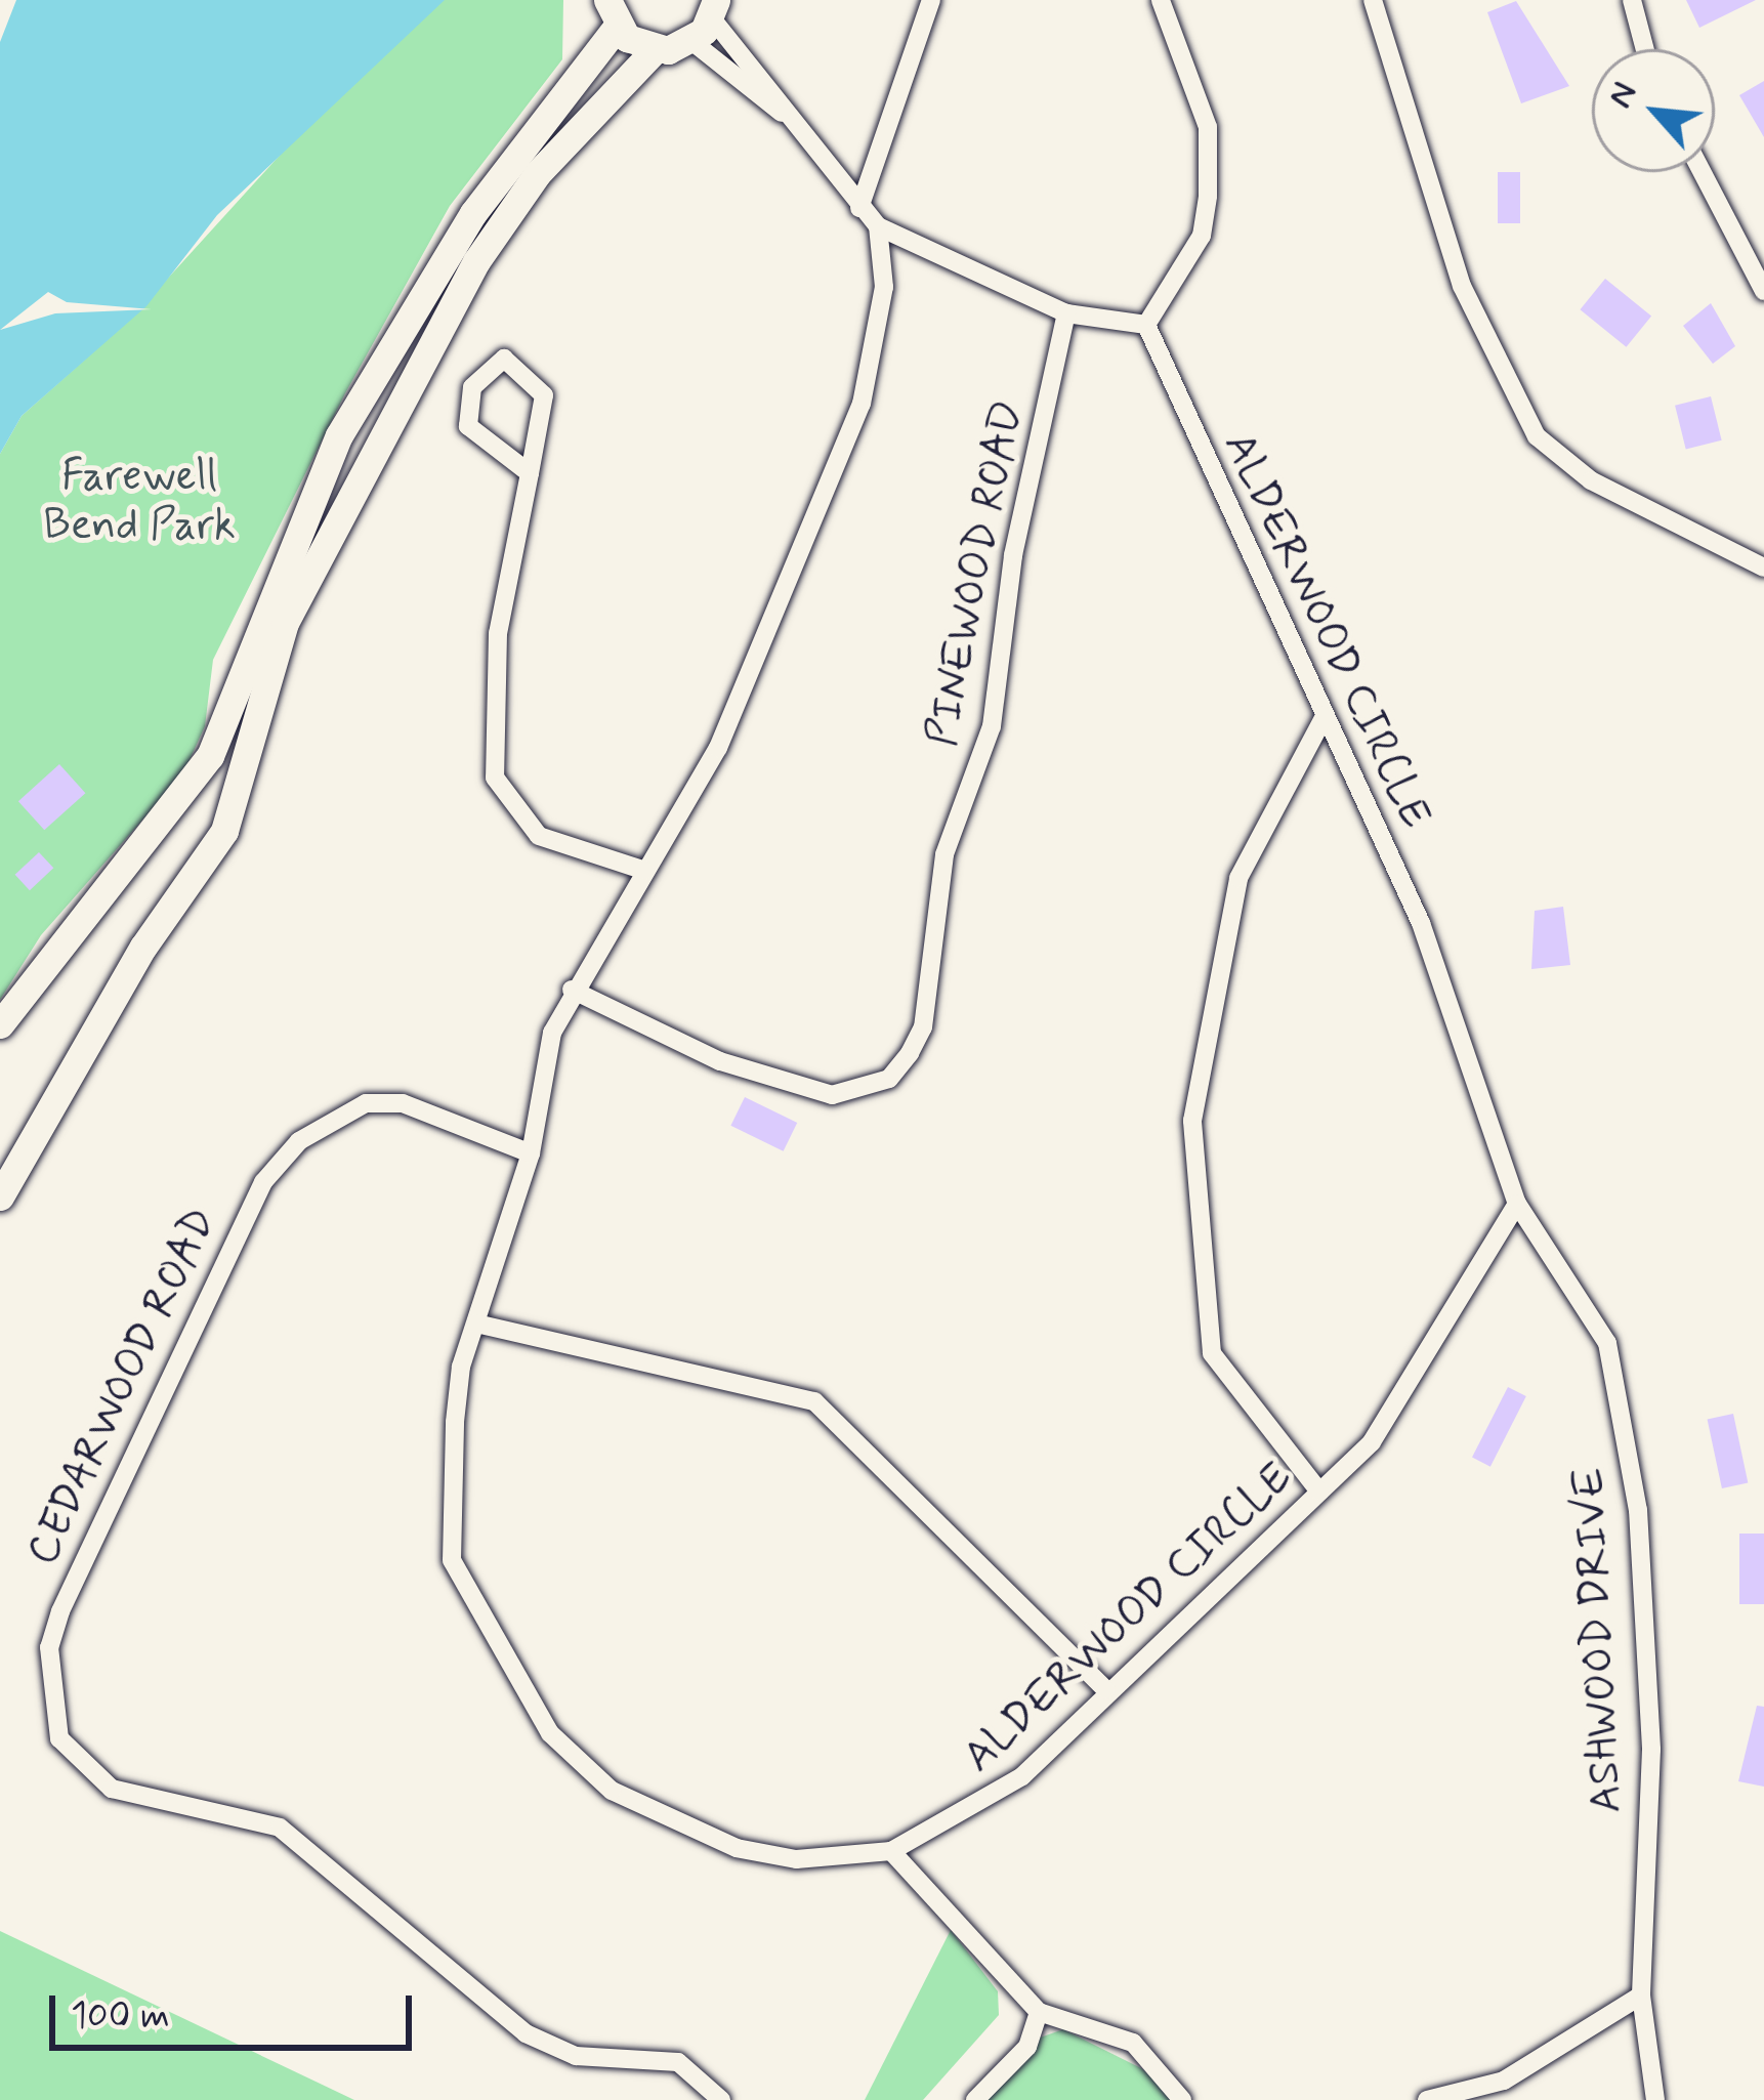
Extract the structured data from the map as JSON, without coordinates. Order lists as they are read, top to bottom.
{
  "streets": {
    "street": [
      "PINEWOOD ROAD",
      "ALDERWOOD CIRCLE",
      "CEDARWOOD ROAD",
      "ASHWOOD DRIVE"
    ]
  },
  "crossings": [
    ["PINEWOOD ROAD", "ALDERWOOD CIRCLE"],
    ["ALDERWOOD CIRCLE", "CEDARWOOD ROAD"],
    ["ALDERWOOD CIRCLE", "ASHWOOD DRIVE"]
  ],
  "parks": ["Farewell Bend Park"],
  "scale_bar": "100 m",
  "north": "top left"
}
